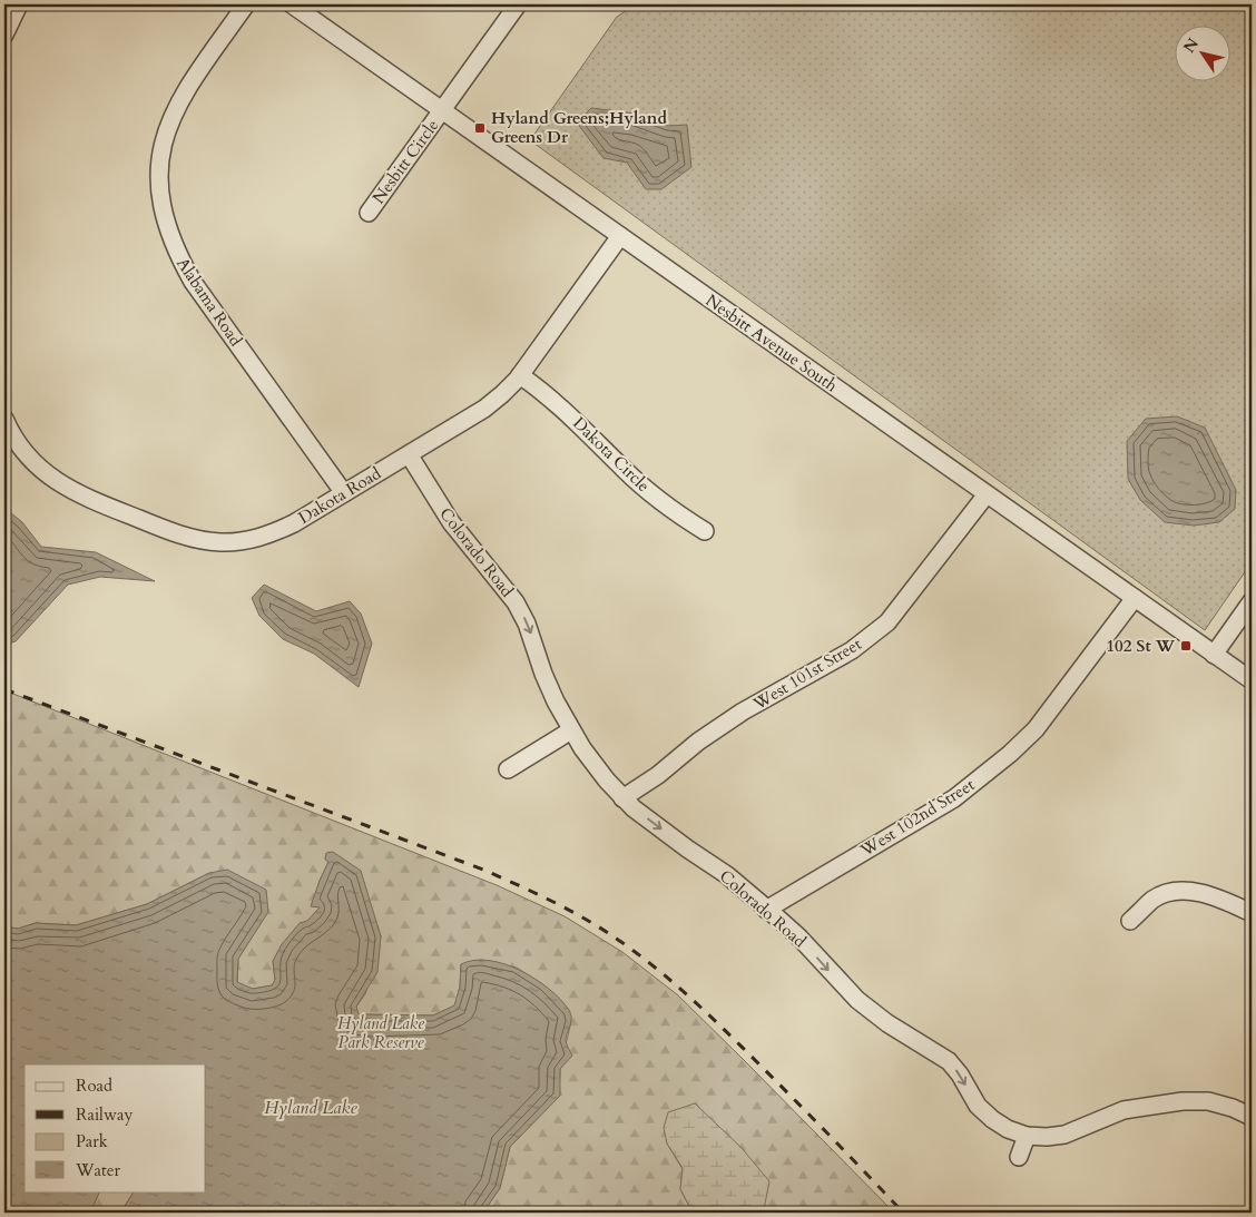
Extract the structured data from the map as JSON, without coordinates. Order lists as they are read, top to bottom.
{
  "streets": {
    "street": [
      "Nesbitt Circle",
      "Alabama Road",
      "Nesbitt Avenue South",
      "Dakota Circle",
      "Dakota Road",
      "Colorado Road",
      "West 101st Street",
      "West 102nd Street"
    ]
  },
  "crossings": [
    ["Nesbitt Circle", "Nesbitt Avenue South"],
    ["Alabama Road", "Dakota Road"],
    ["Nesbitt Avenue South", "Dakota Road"],
    ["Nesbitt Avenue South", "West 101st Street"],
    ["Nesbitt Avenue South", "West 102nd Street"],
    ["Dakota Circle", "Dakota Road"],
    ["Dakota Road", "Colorado Road"],
    ["Colorado Road", "West 101st Street"],
    ["Colorado Road", "West 102nd Street"]
  ],
  "one_way": ["Colorado Road"],
  "water": ["Hyland Lake"],
  "parks": ["Hyland Lake Park Reserve"],
  "places": {
    "transit": ["Hyland Greens;Hyland Greens Dr", "102 St W"]
  },
  "legend": [
    "Road",
    "Railway",
    "Park",
    "Water"
  ],
  "north": "top left"
}
